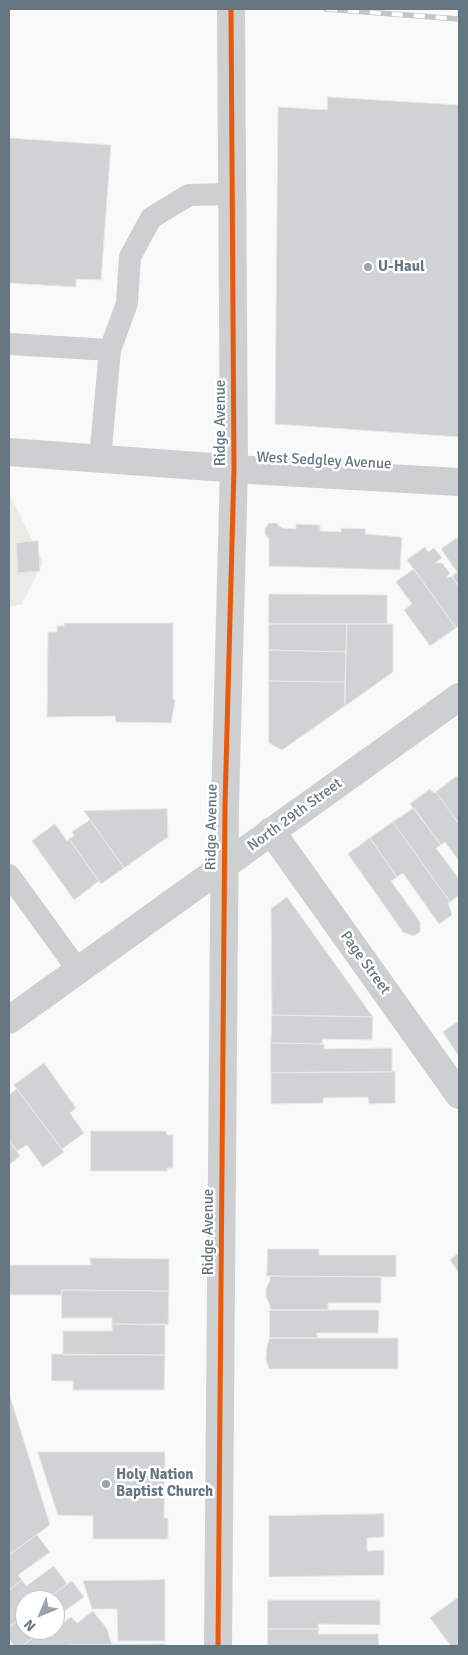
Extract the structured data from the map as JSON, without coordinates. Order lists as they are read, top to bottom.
{
  "streets": {
    "street": [
      "Ridge Avenue",
      "West Sedgley Avenue",
      "North 29th Street",
      "Page Street"
    ]
  },
  "crossings": [
    ["Ridge Avenue", "West Sedgley Avenue"],
    ["Ridge Avenue", "North 29th Street"],
    ["North 29th Street", "Page Street"]
  ],
  "places": ["U-Haul", "Holy Nation Baptist Church"],
  "north": "bottom left"
}
